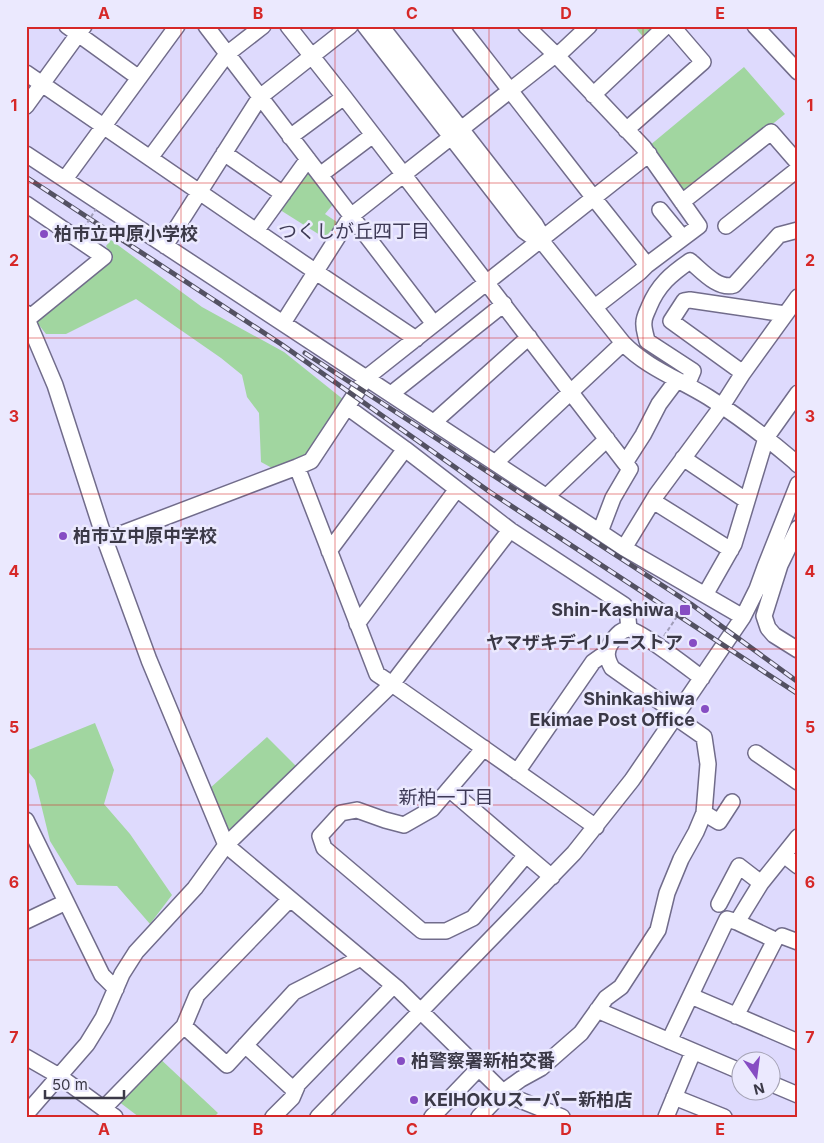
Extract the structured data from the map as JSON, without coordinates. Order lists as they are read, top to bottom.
{
  "districts": ["つくしが丘四丁目", "新柏一丁目"],
  "places": {
    "other": [
      "柏市立中原小学校",
      "柏市立中原中学校",
      "ヤマザキデイリーストア",
      "Shinkashiwa Ekimae Post Office",
      "柏警察署新柏交番",
      "KEIHOKUスーパー新柏店"
    ],
    "transit": ["Shin-Kashiwa"]
  },
  "scale_bar": "50 m",
  "north": "bottom",
  "grid": {
    "columns": [
      "A",
      "B",
      "C",
      "D",
      "E"
    ],
    "rows": [
      "1",
      "2",
      "3",
      "4",
      "5",
      "6",
      "7"
    ]
  }
}
